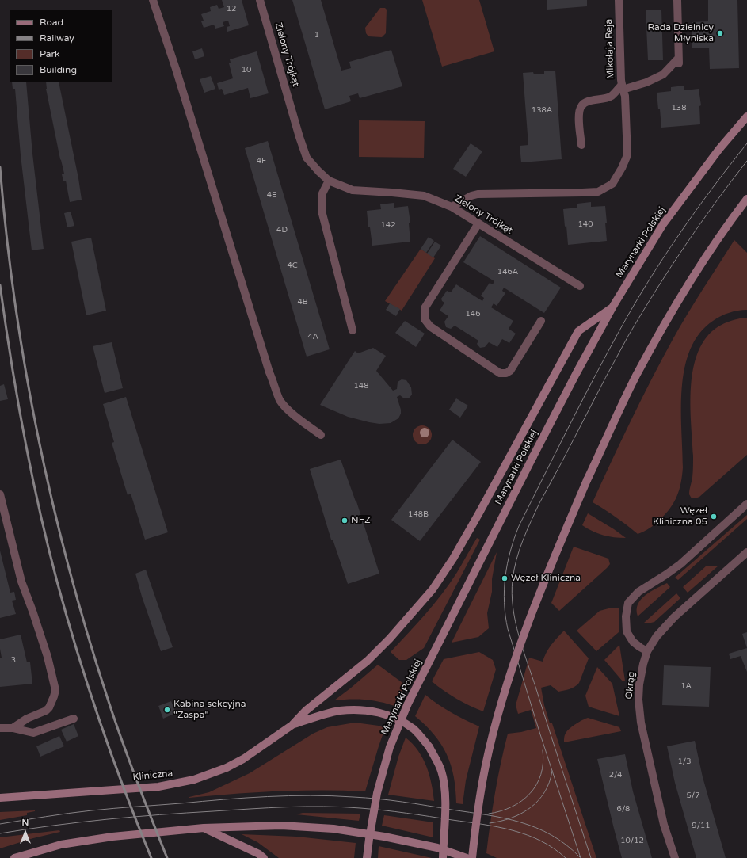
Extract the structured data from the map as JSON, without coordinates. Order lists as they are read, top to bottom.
{
  "streets": {
    "main road": ["Marynarki Polskiej", "Kliniczna"],
    "street": ["Mikołaja Reja", "Zielony Trójkąt", "Okrąg"]
  },
  "places": [
    "Rada Dzielnicy Młyniska",
    "Węzeł Kliniczna 05",
    "NFZ",
    "Węzeł Kliniczna",
    "Kabina sekcyjna \"Zaspa\""
  ],
  "house_numbers": [
    "12",
    "1",
    "10",
    "138",
    "138A",
    "4F",
    "4E",
    "140",
    "142",
    "4D",
    "4C",
    "146A",
    "4B",
    "146",
    "4A",
    "148",
    "148B",
    "3",
    "1A",
    "1/3",
    "2/4",
    "5/7",
    "6/8",
    "9/11",
    "10/12"
  ],
  "legend": [
    "Road",
    "Railway",
    "Park",
    "Building"
  ],
  "north": "top"
}
